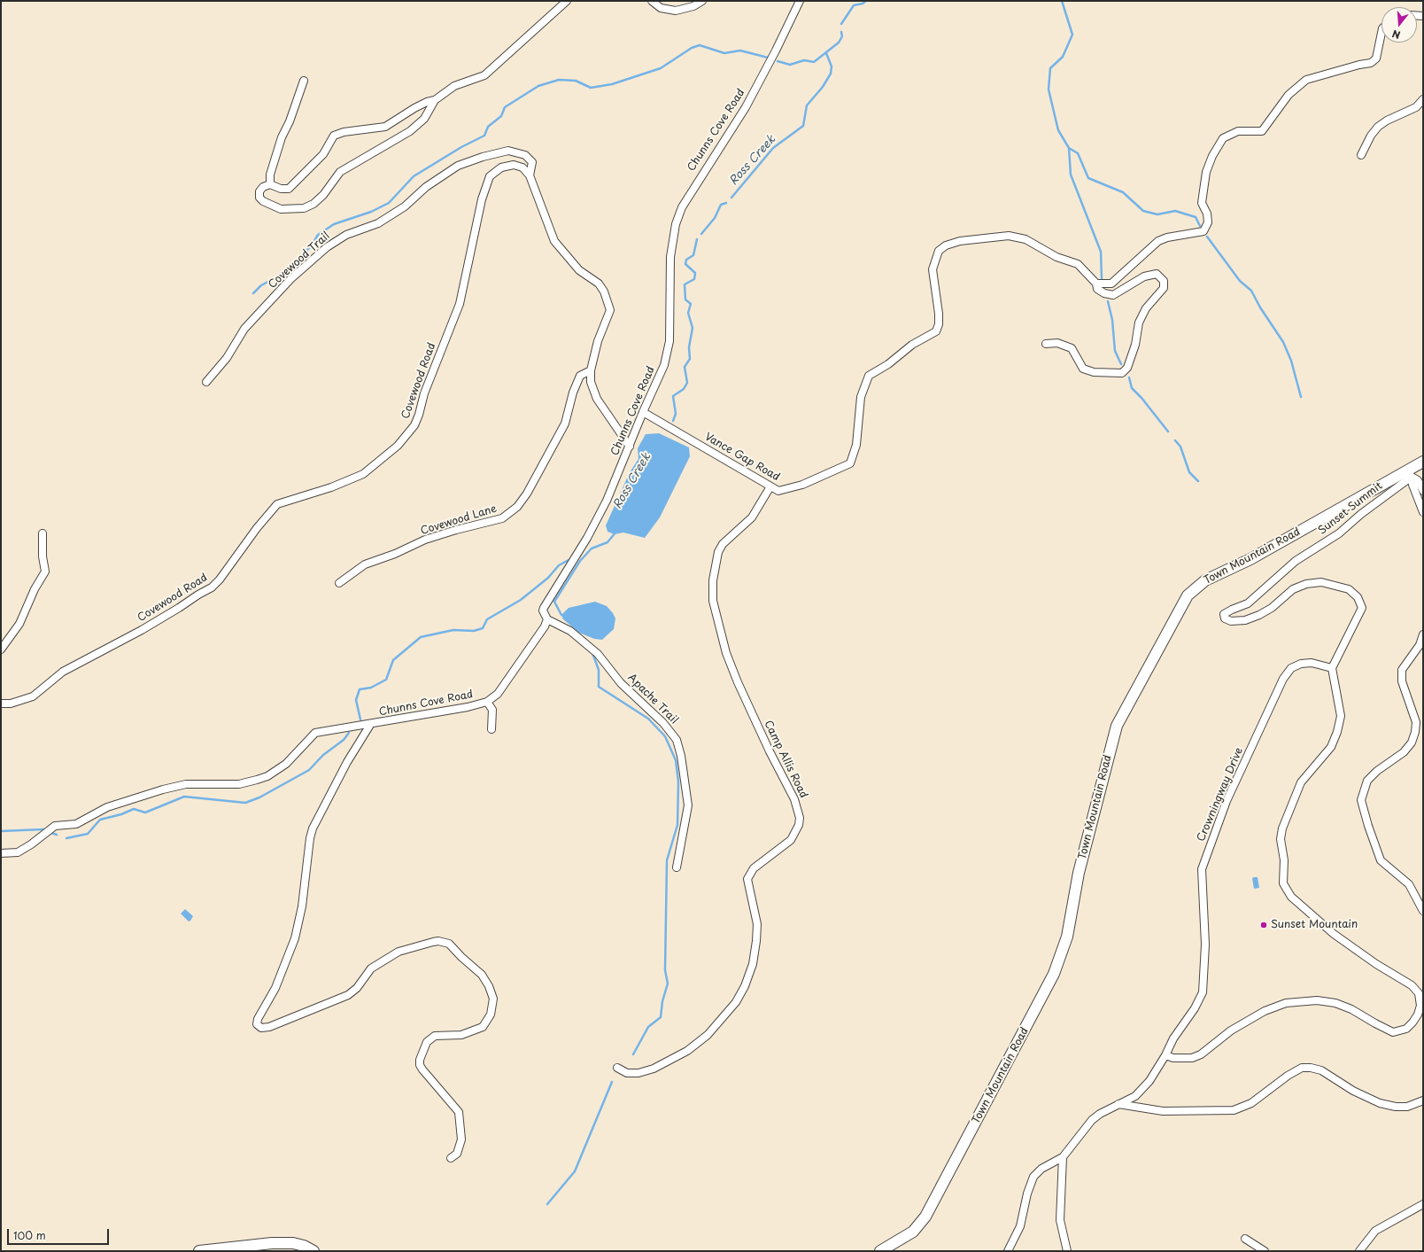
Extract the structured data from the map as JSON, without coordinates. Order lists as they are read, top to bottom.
{
  "streets": {
    "main road": ["Town Mountain Road"],
    "street": [
      "Chunns Cove Road",
      "Covewood Trail",
      "Covewood Road",
      "Vance Gap Road",
      "Sunset Summit",
      "Covewood Lane",
      "Apache Trail",
      "Camp Allis Road",
      "Crowningway Drive"
    ]
  },
  "crossings": [
    ["Chunns Cove Road", "Vance Gap Road"],
    ["Chunns Cove Road", "Apache Trail"],
    ["Covewood Trail", "Covewood Road"],
    ["Vance Gap Road", "Camp Allis Road"],
    ["Sunset Summit", "Town Mountain Road"],
    ["Sunset Summit", "Crowningway Drive"]
  ],
  "water": ["Ross Creek"],
  "places": ["Sunset Mountain"],
  "scale_bar": "100 m",
  "north": "bottom"
}
